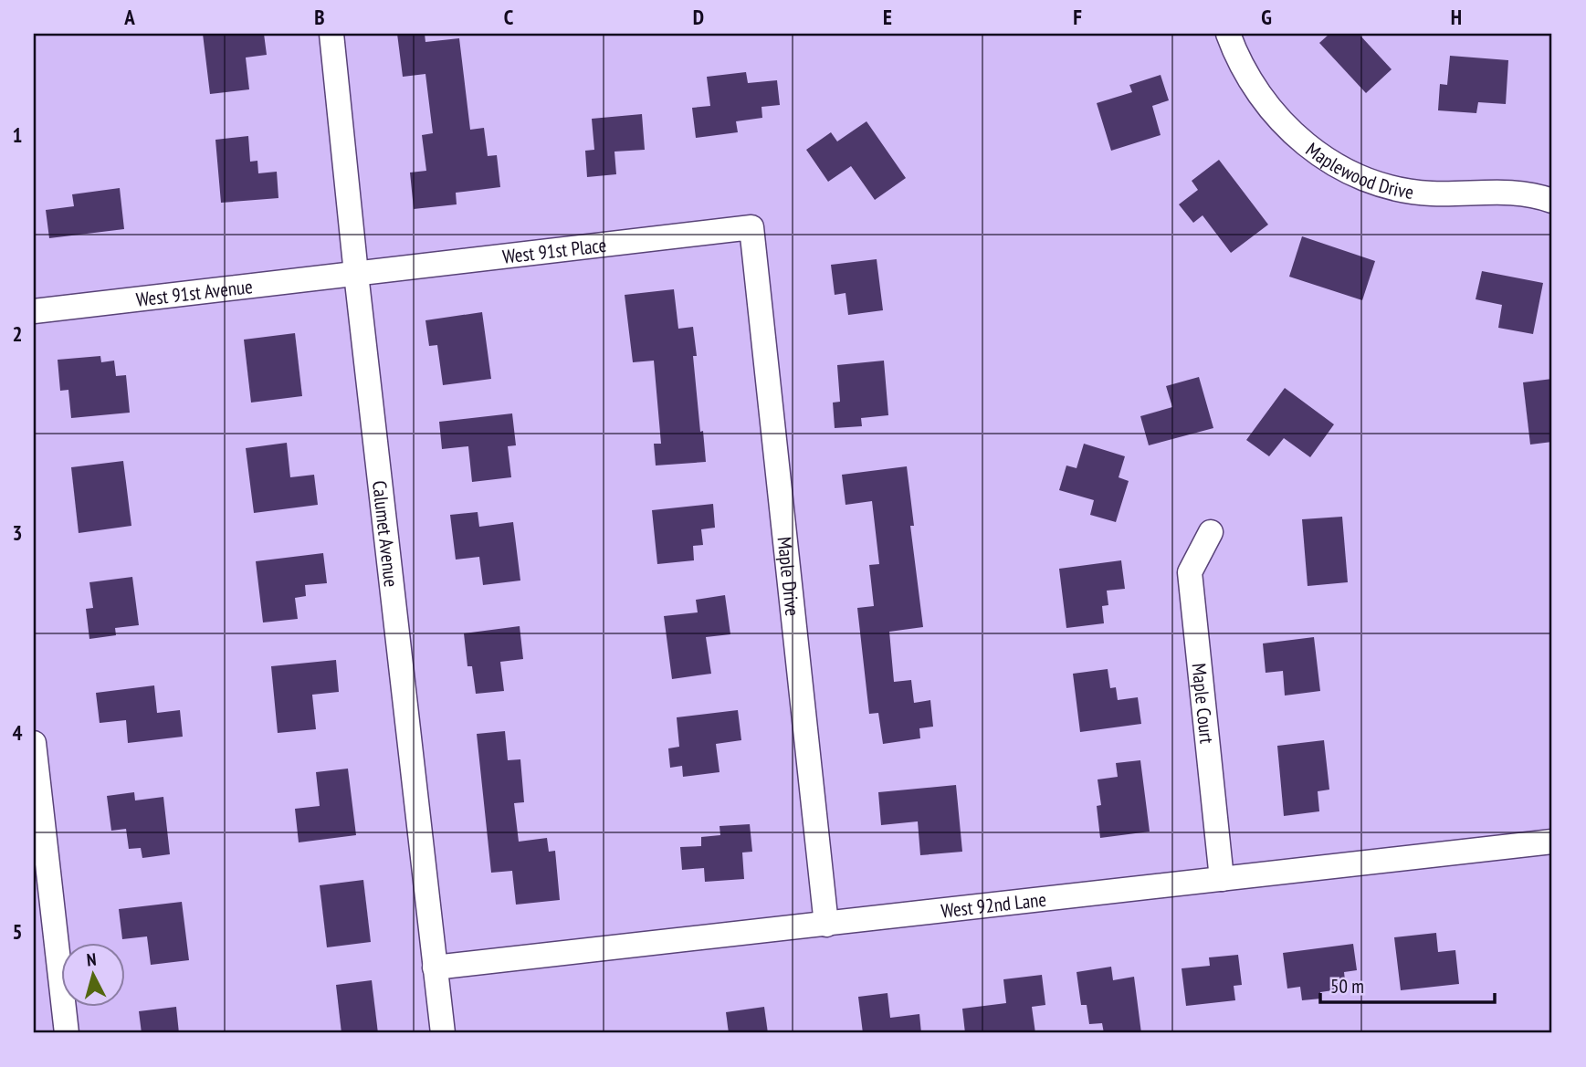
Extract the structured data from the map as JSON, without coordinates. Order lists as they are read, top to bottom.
{
  "streets": {
    "street": [
      "Maplewood Drive",
      "West 91st Place",
      "West 91st Avenue",
      "Calumet Avenue",
      "Maple Drive",
      "Maple Court",
      "West 92nd Lane"
    ]
  },
  "crossings": [
    ["West 91st Place", "West 91st Avenue"],
    ["West 91st Place", "Calumet Avenue"],
    ["West 91st Place", "Maple Drive"],
    ["West 91st Avenue", "Calumet Avenue"],
    ["Calumet Avenue", "West 92nd Lane"],
    ["Maple Drive", "West 92nd Lane"],
    ["Maple Court", "West 92nd Lane"]
  ],
  "scale_bar": "50 m",
  "north": "top",
  "grid": {
    "columns": [
      "A",
      "B",
      "C",
      "D",
      "E",
      "F",
      "G",
      "H"
    ],
    "rows": [
      "1",
      "2",
      "3",
      "4",
      "5"
    ]
  }
}
